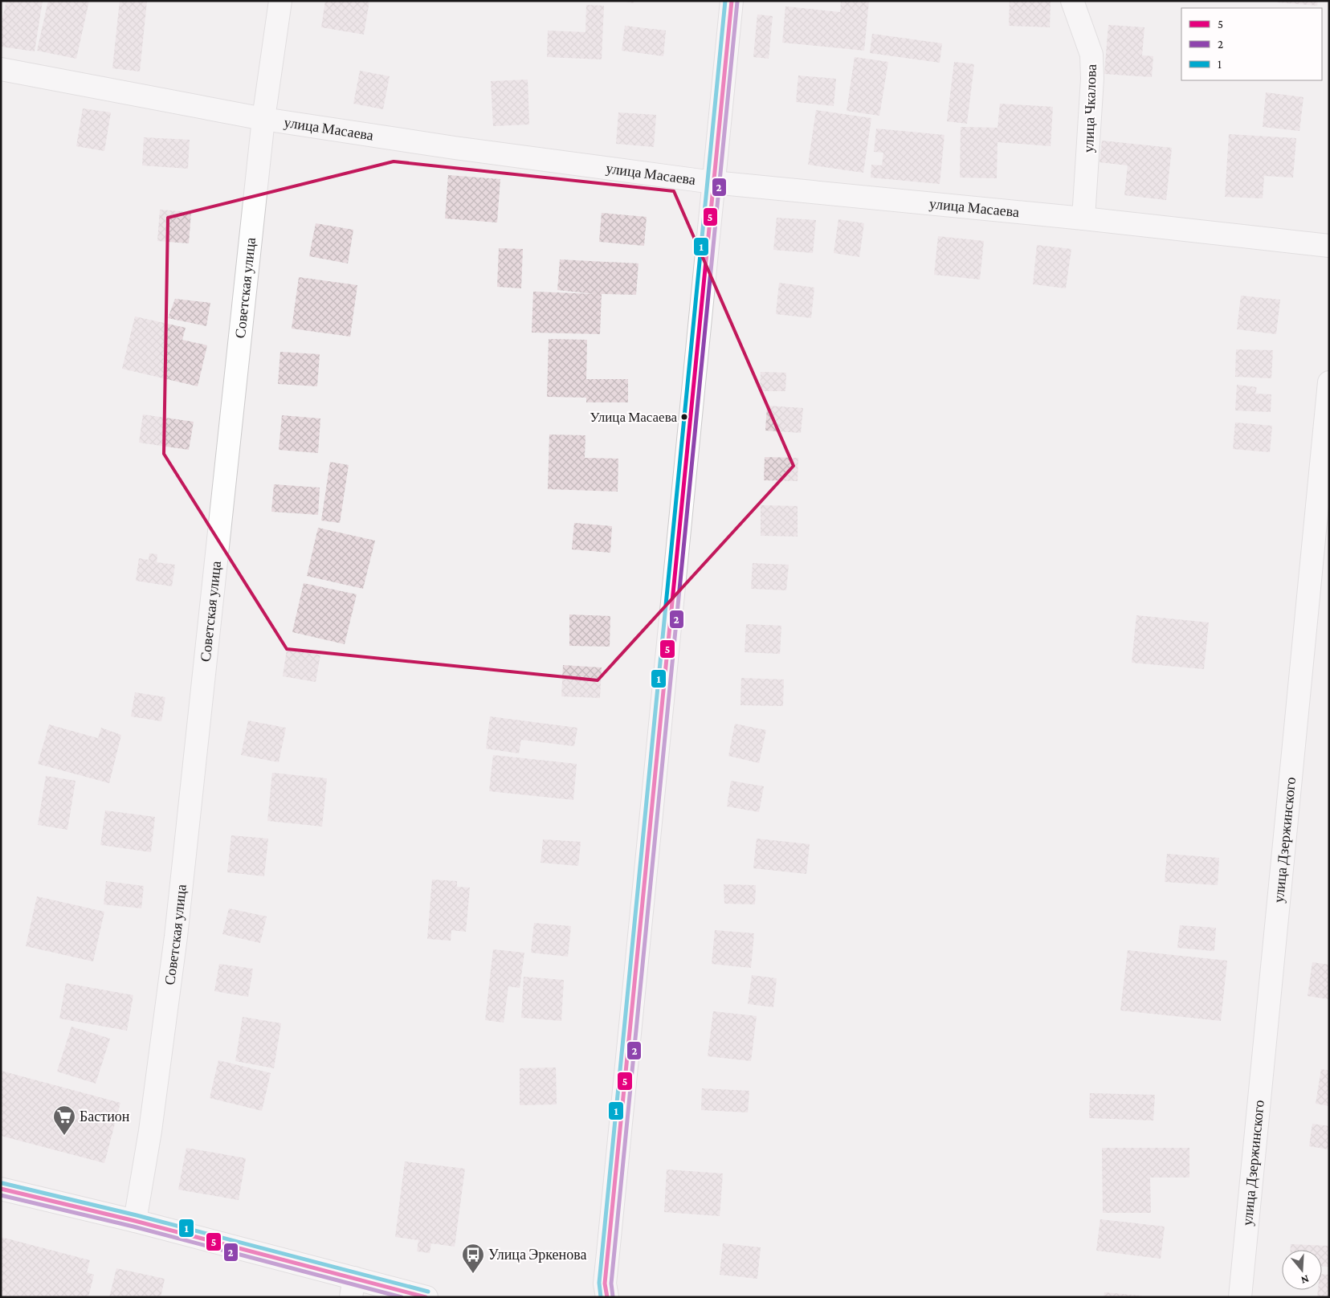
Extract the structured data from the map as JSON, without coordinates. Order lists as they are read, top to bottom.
{
  "streets": {
    "street": [
      "улица Чкалова",
      "улица Масаева",
      "Советская улица",
      "улица Дзержинского"
    ]
  },
  "crossings": [
    ["улица Чкалова", "улица Масаева"],
    ["улица Масаева", "Советская улица"]
  ],
  "places": {
    "other": ["Улица Масаева"],
    "supermarket": ["Бастион"],
    "bus stop": ["Улица Эркенова"]
  },
  "lines": ["transit line 5", "transit line 1", "transit line 2"],
  "legend": ["5", "2", "1"],
  "north": "bottom"
}
